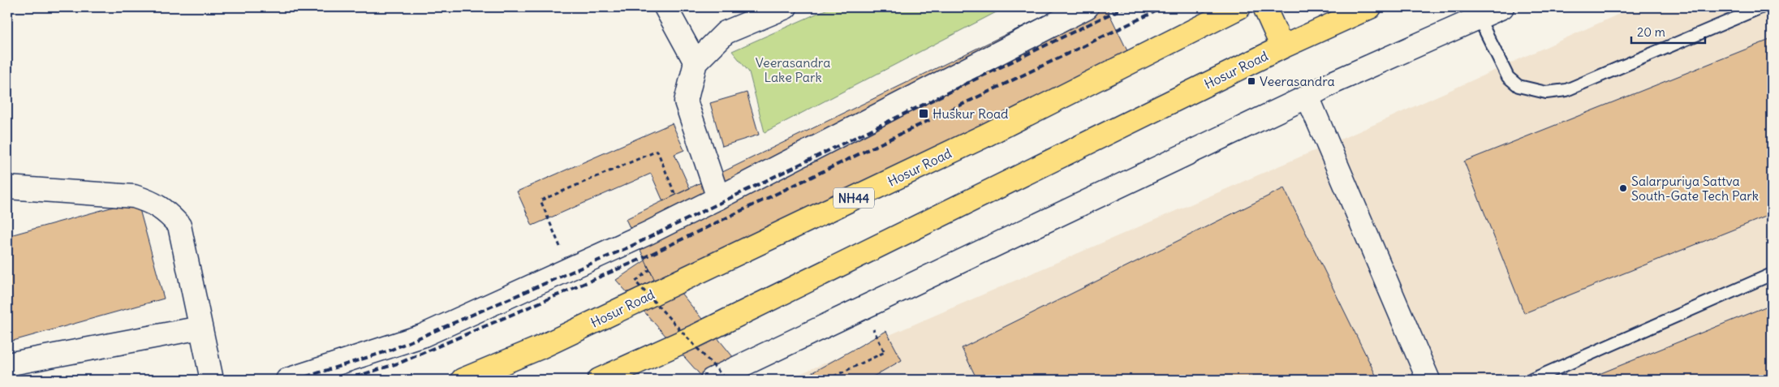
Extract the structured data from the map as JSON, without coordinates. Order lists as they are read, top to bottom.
{
  "streets": {
    "highway": ["Hosur Road", "NH44"]
  },
  "parks": ["Veerasandra Lake Park"],
  "places": {
    "transit": ["Veerasandra", "Huskur Road"],
    "other": ["Salarpuriya Sattva South-Gate Tech Park"]
  },
  "scale_bar": "20 m"
}
